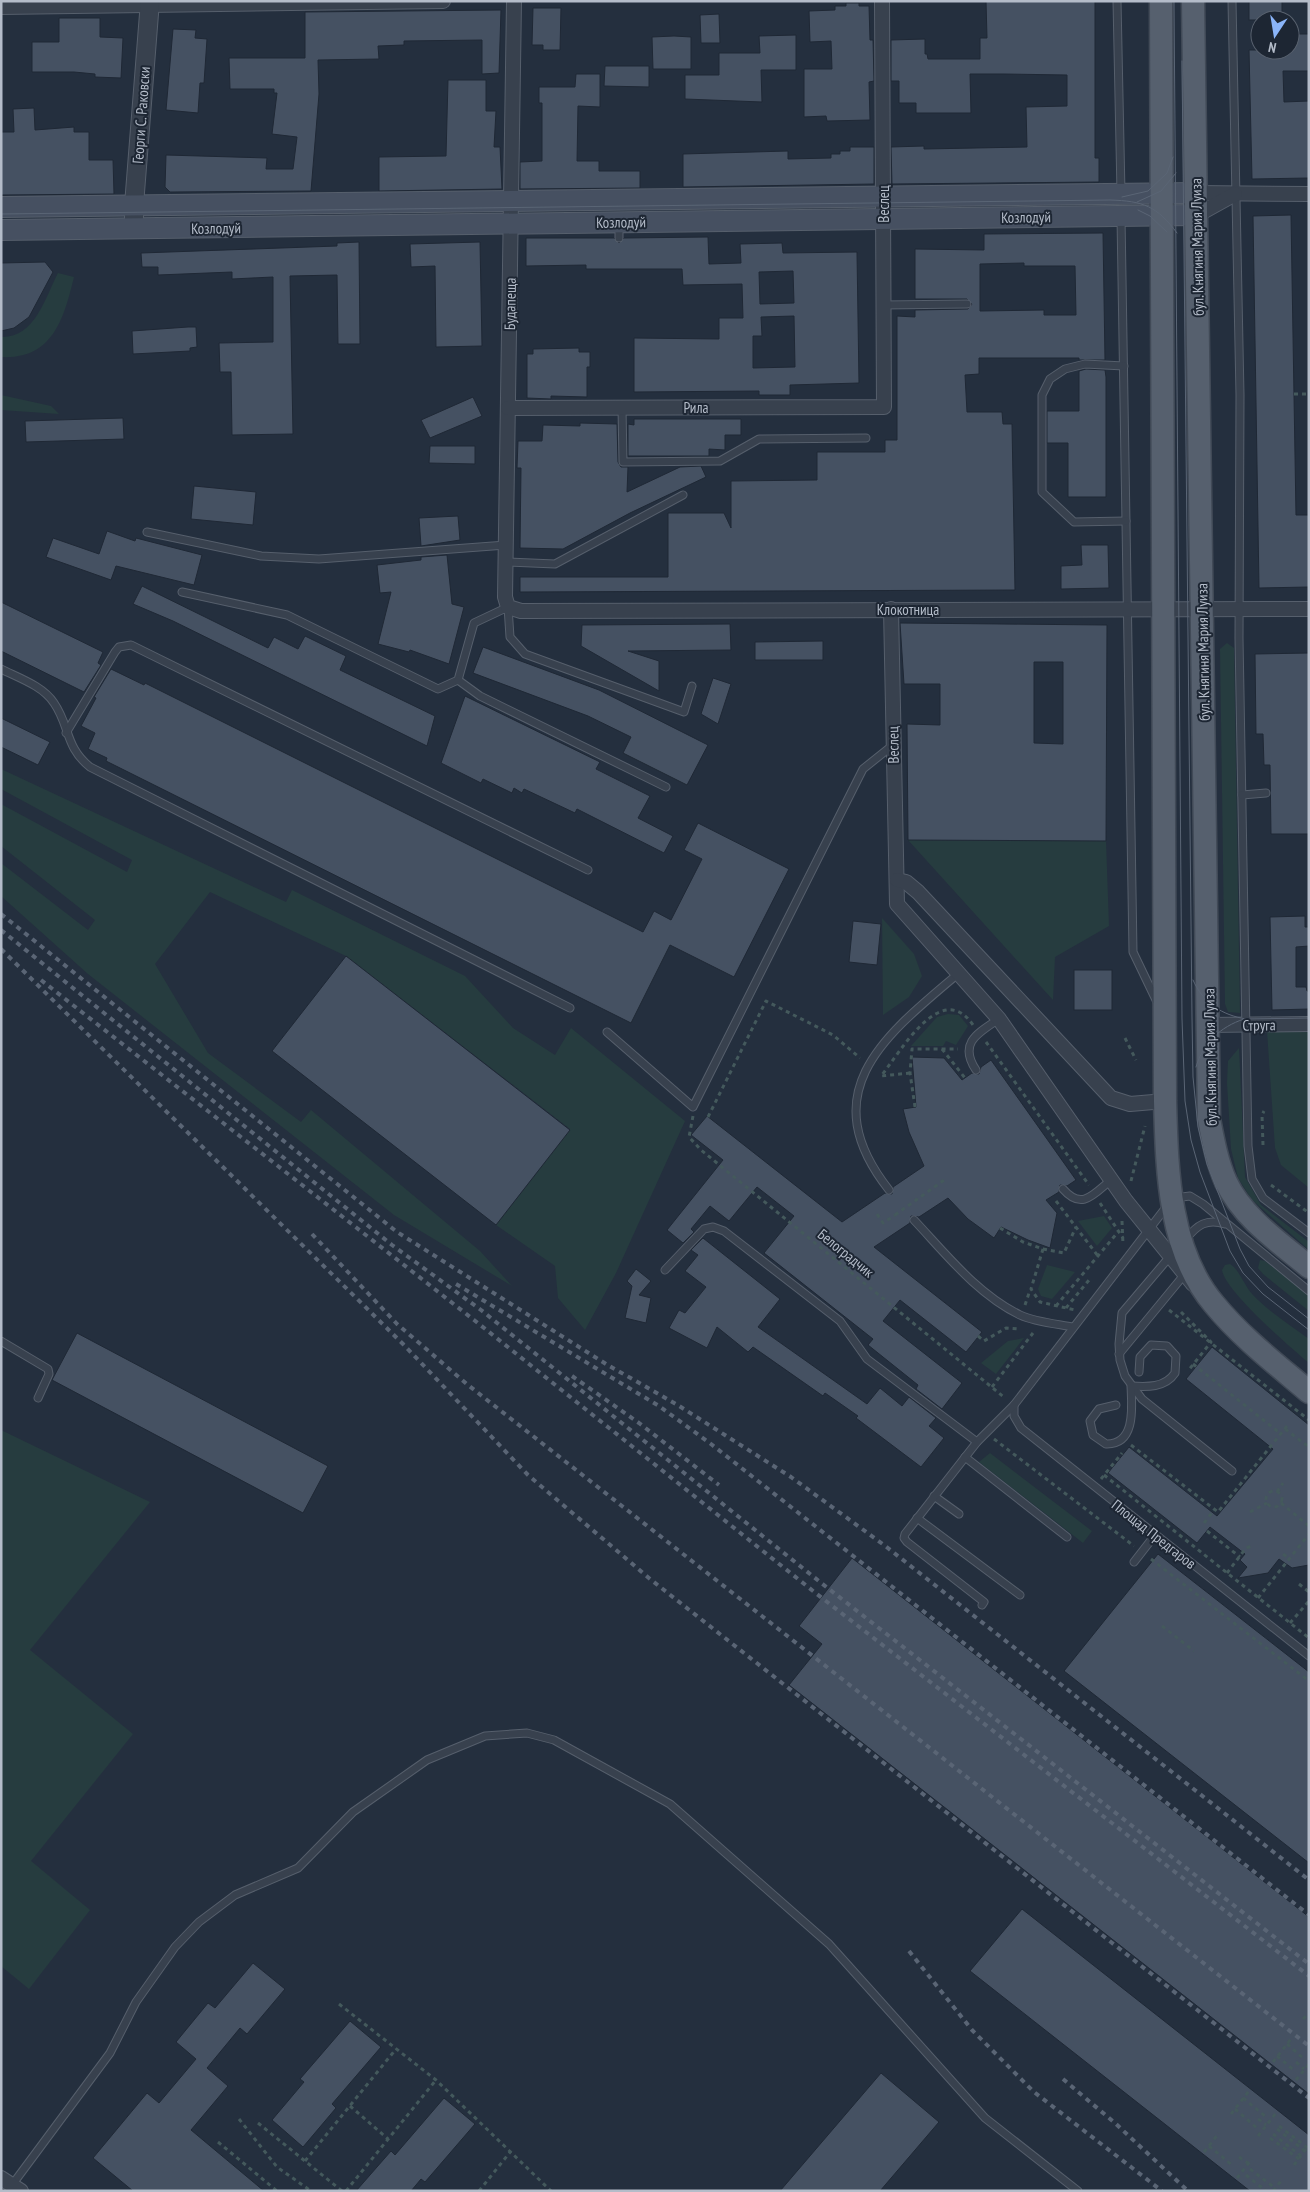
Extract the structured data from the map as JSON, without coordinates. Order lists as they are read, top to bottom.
{
  "streets": {
    "main road": ["Козлодуй", "бул. Княгиня Мария Луиза"],
    "street": [
      "Георги С. Раковски",
      "Веслец",
      "Будапеща",
      "Рила",
      "Клокотница",
      "Струга"
    ],
    "lane": ["Площад Предгаров"],
    "path": ["Белоградчик"]
  },
  "crossings": [
    ["Георги С. Раковски", "Козлодуй"],
    ["Веслец", "Козлодуй"],
    ["Веслец", "Рила"],
    ["Веслец", "Клокотница"],
    ["Козлодуй", "бул. Княгиня Мария Луиза"],
    ["Козлодуй", "Будапеща"],
    ["бул. Княгиня Мария Луиза", "Клокотница"],
    ["бул. Княгиня Мария Луиза", "Струга"],
    ["Будапеща", "Рила"],
    ["Будапеща", "Клокотница"],
    ["Белоградчик", "Площад Предгаров"]
  ],
  "north": "bottom"
}
